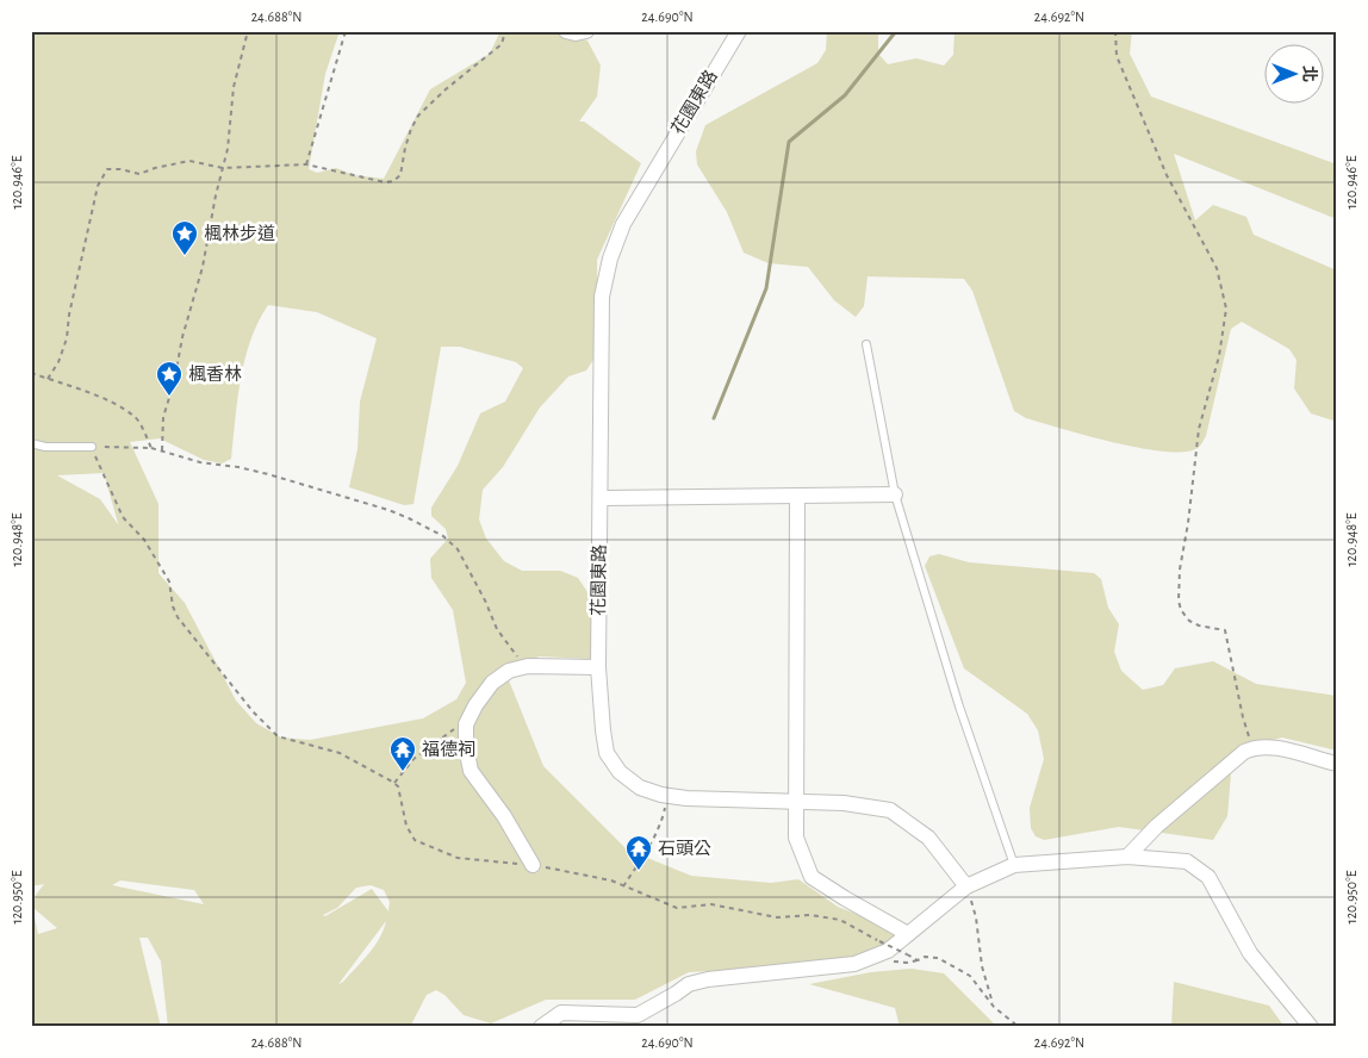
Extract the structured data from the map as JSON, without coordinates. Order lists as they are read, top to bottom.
{
  "streets": {
    "street": ["花園東路"]
  },
  "places": {
    "place": ["楓林步道", "楓香林"],
    "temple": ["福德祠", "石頭公"]
  },
  "north": "right",
  "coordinates": [
    "24.688°N",
    "24.690°N",
    "24.692°N",
    "120.946°E",
    "120.948°E",
    "120.950°E"
  ]
}
